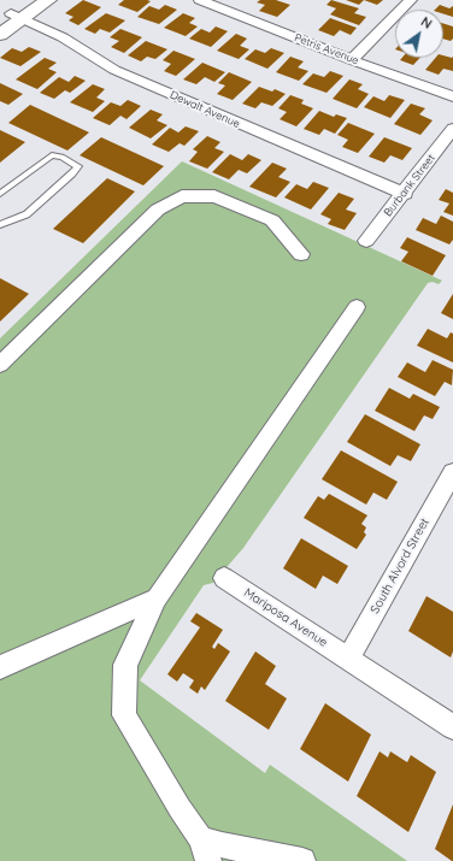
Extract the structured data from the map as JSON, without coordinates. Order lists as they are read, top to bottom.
{
  "streets": {
    "street": [
      "Petris Avenue",
      "Dewalt Avenue",
      "Burbank Street",
      "South Alvord Street",
      "Mariposa Avenue"
    ]
  },
  "crossings": [
    ["Dewalt Avenue", "Burbank Street"],
    ["South Alvord Street", "Mariposa Avenue"]
  ],
  "north": "top right"
}
